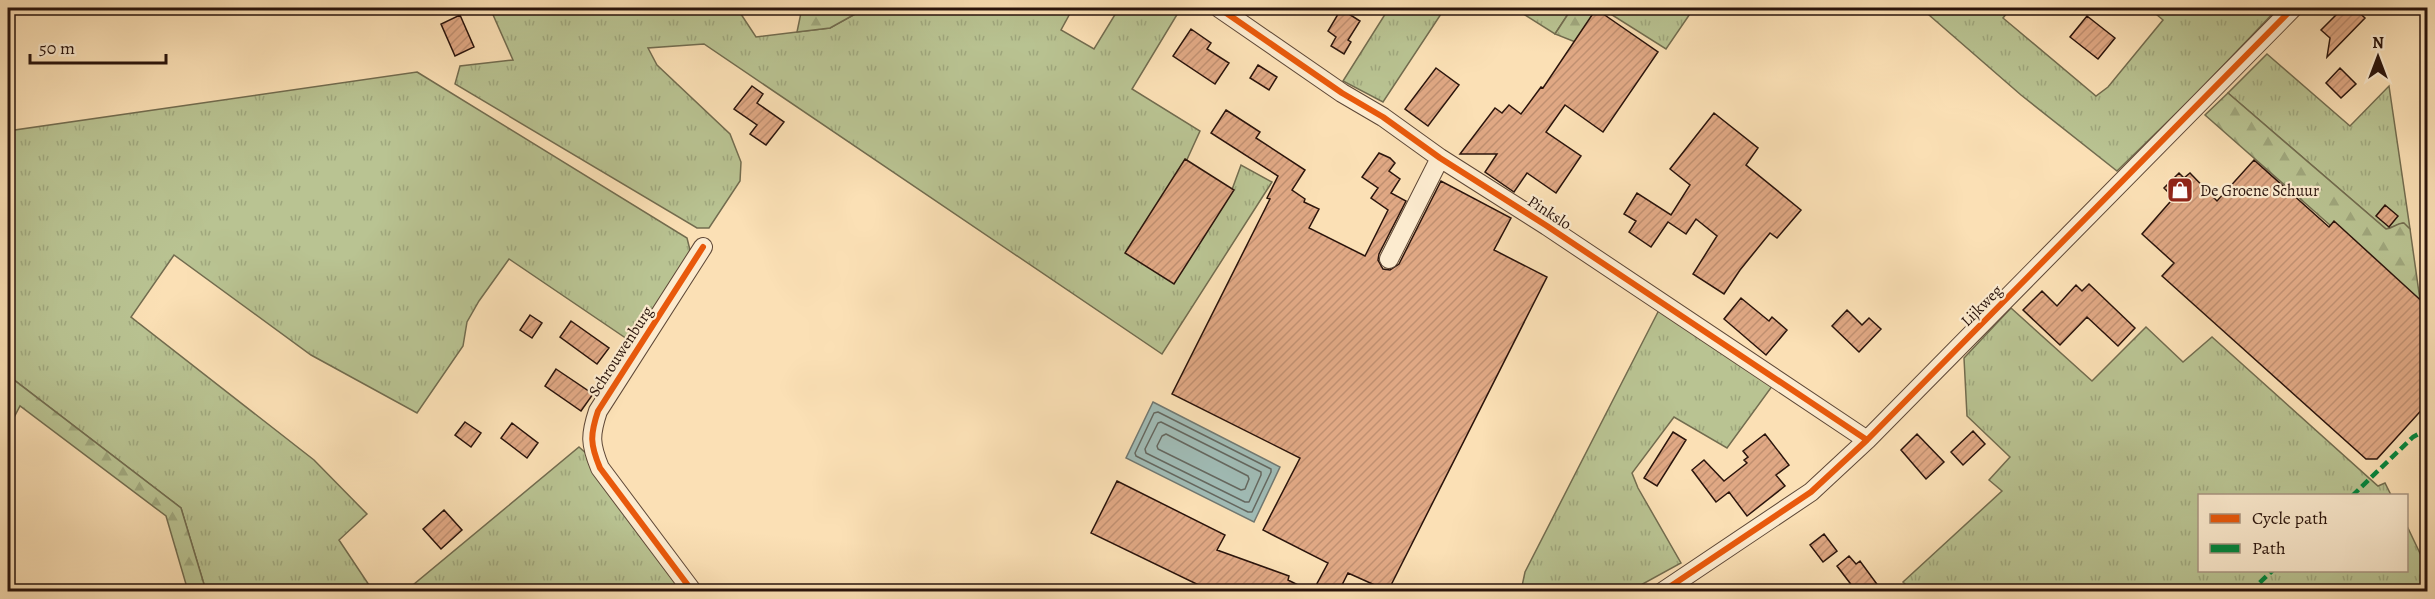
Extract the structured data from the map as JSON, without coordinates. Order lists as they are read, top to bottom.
{
  "streets": {
    "street": ["Pinkslo", "Lijkweg", "Schrouwenburg"]
  },
  "crossings": [
    ["Pinkslo", "Lijkweg"]
  ],
  "places": {
    "shop": ["De Groene Schuur"]
  },
  "legend": ["Cycle path", "Path"],
  "scale_bar": "50 m",
  "north": "top"
}
